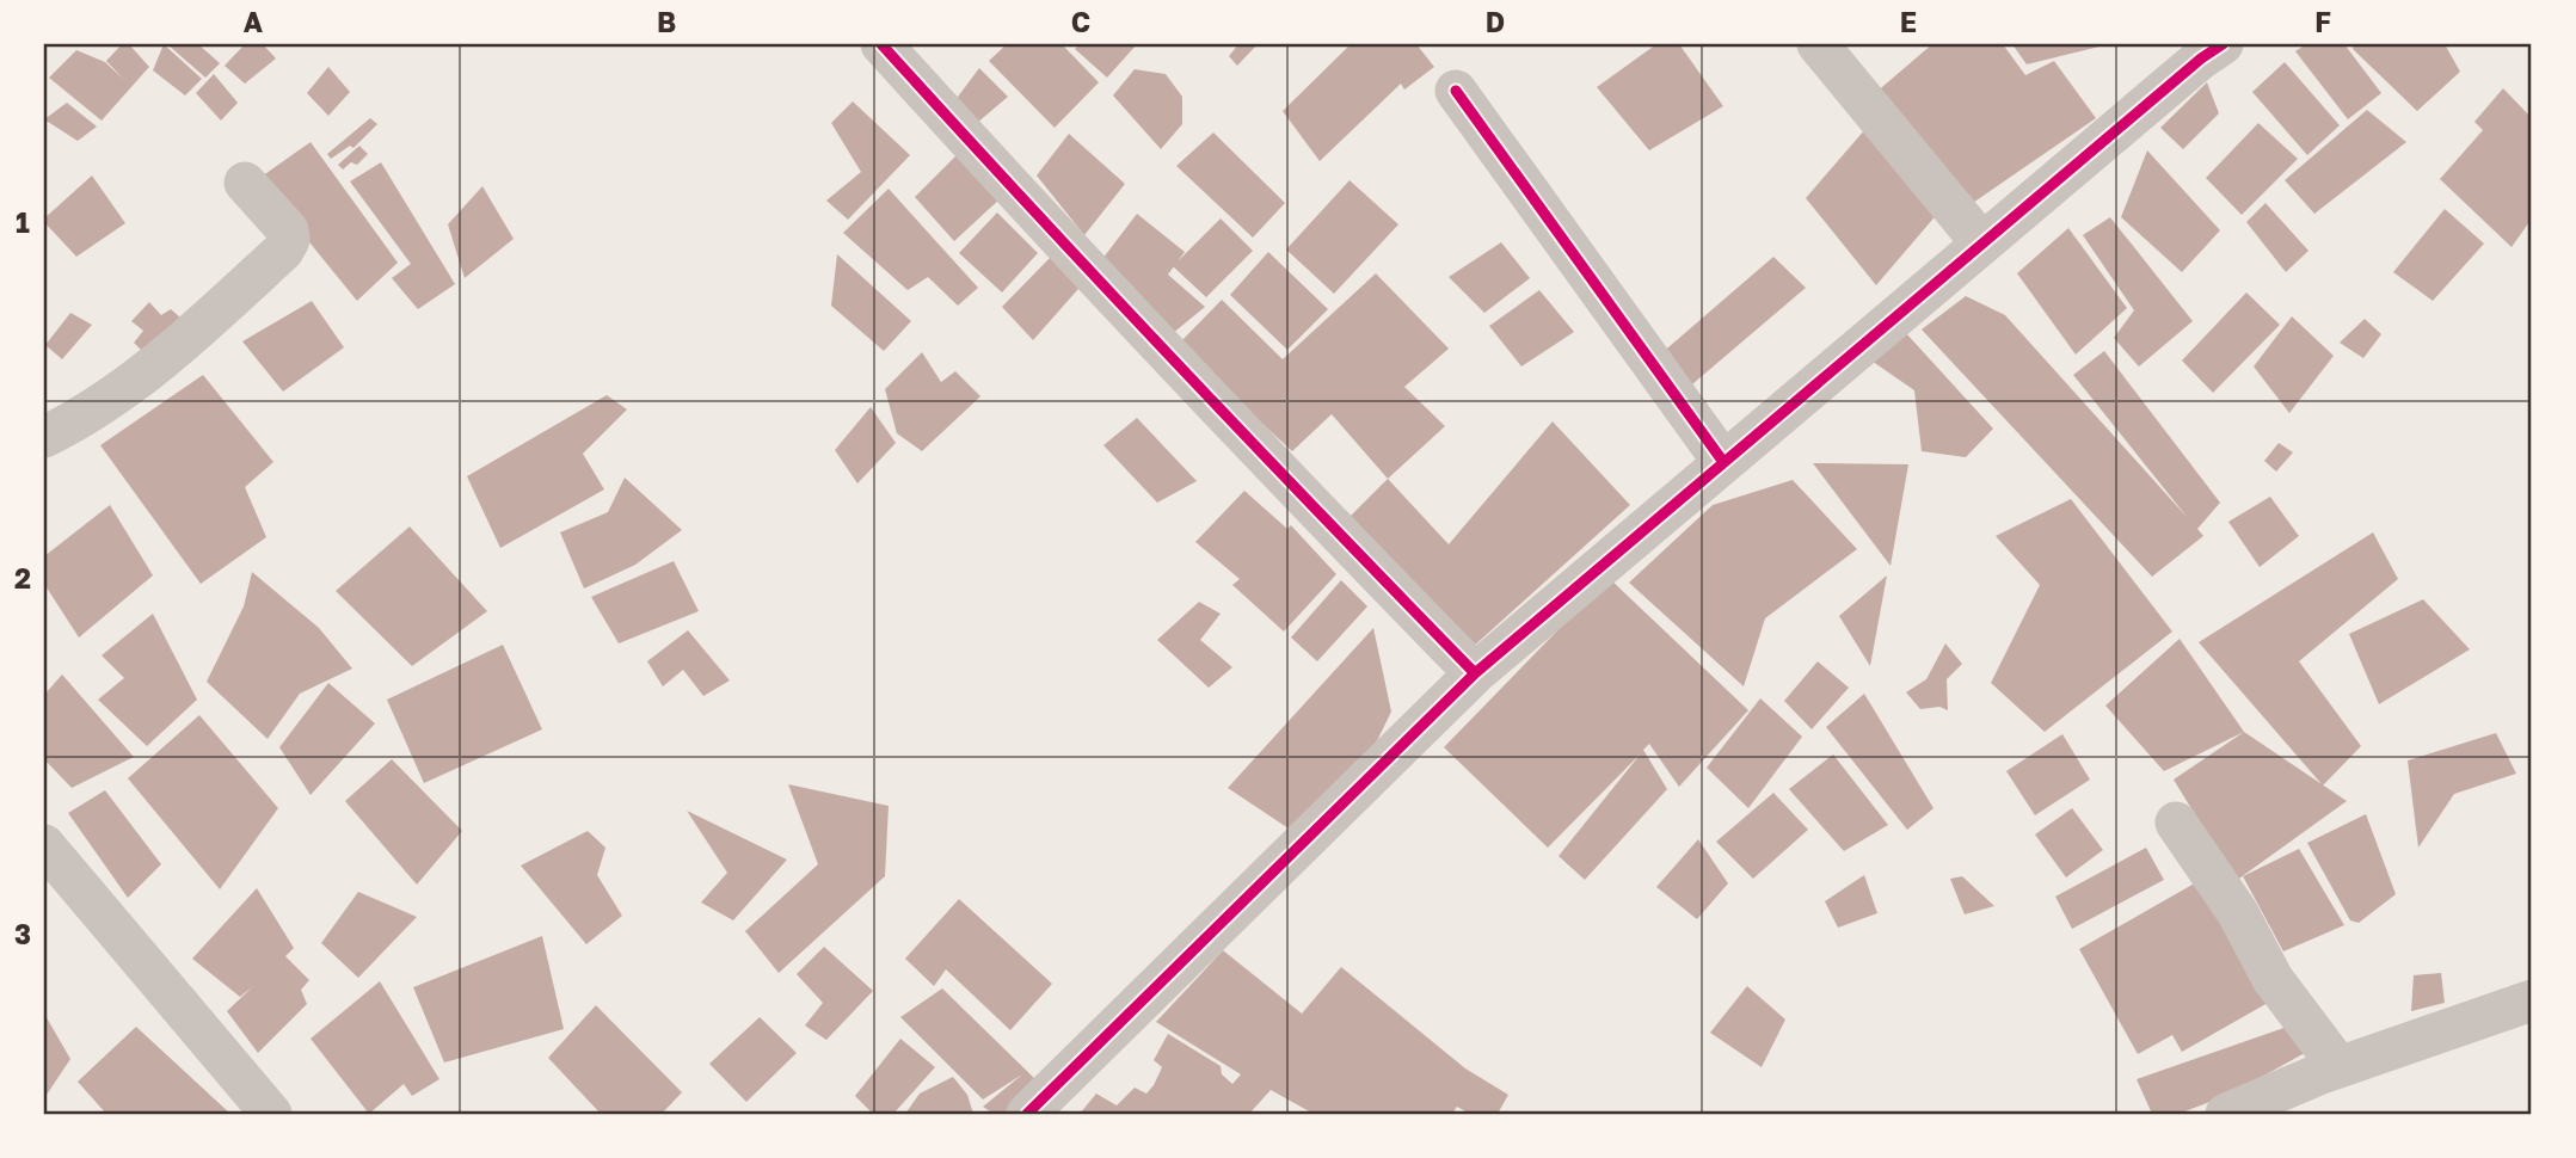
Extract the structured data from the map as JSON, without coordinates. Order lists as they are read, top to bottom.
{
  "grid": {
    "columns": [
      "A",
      "B",
      "C",
      "D",
      "E",
      "F"
    ],
    "rows": ["1", "2", "3"]
  }
}
